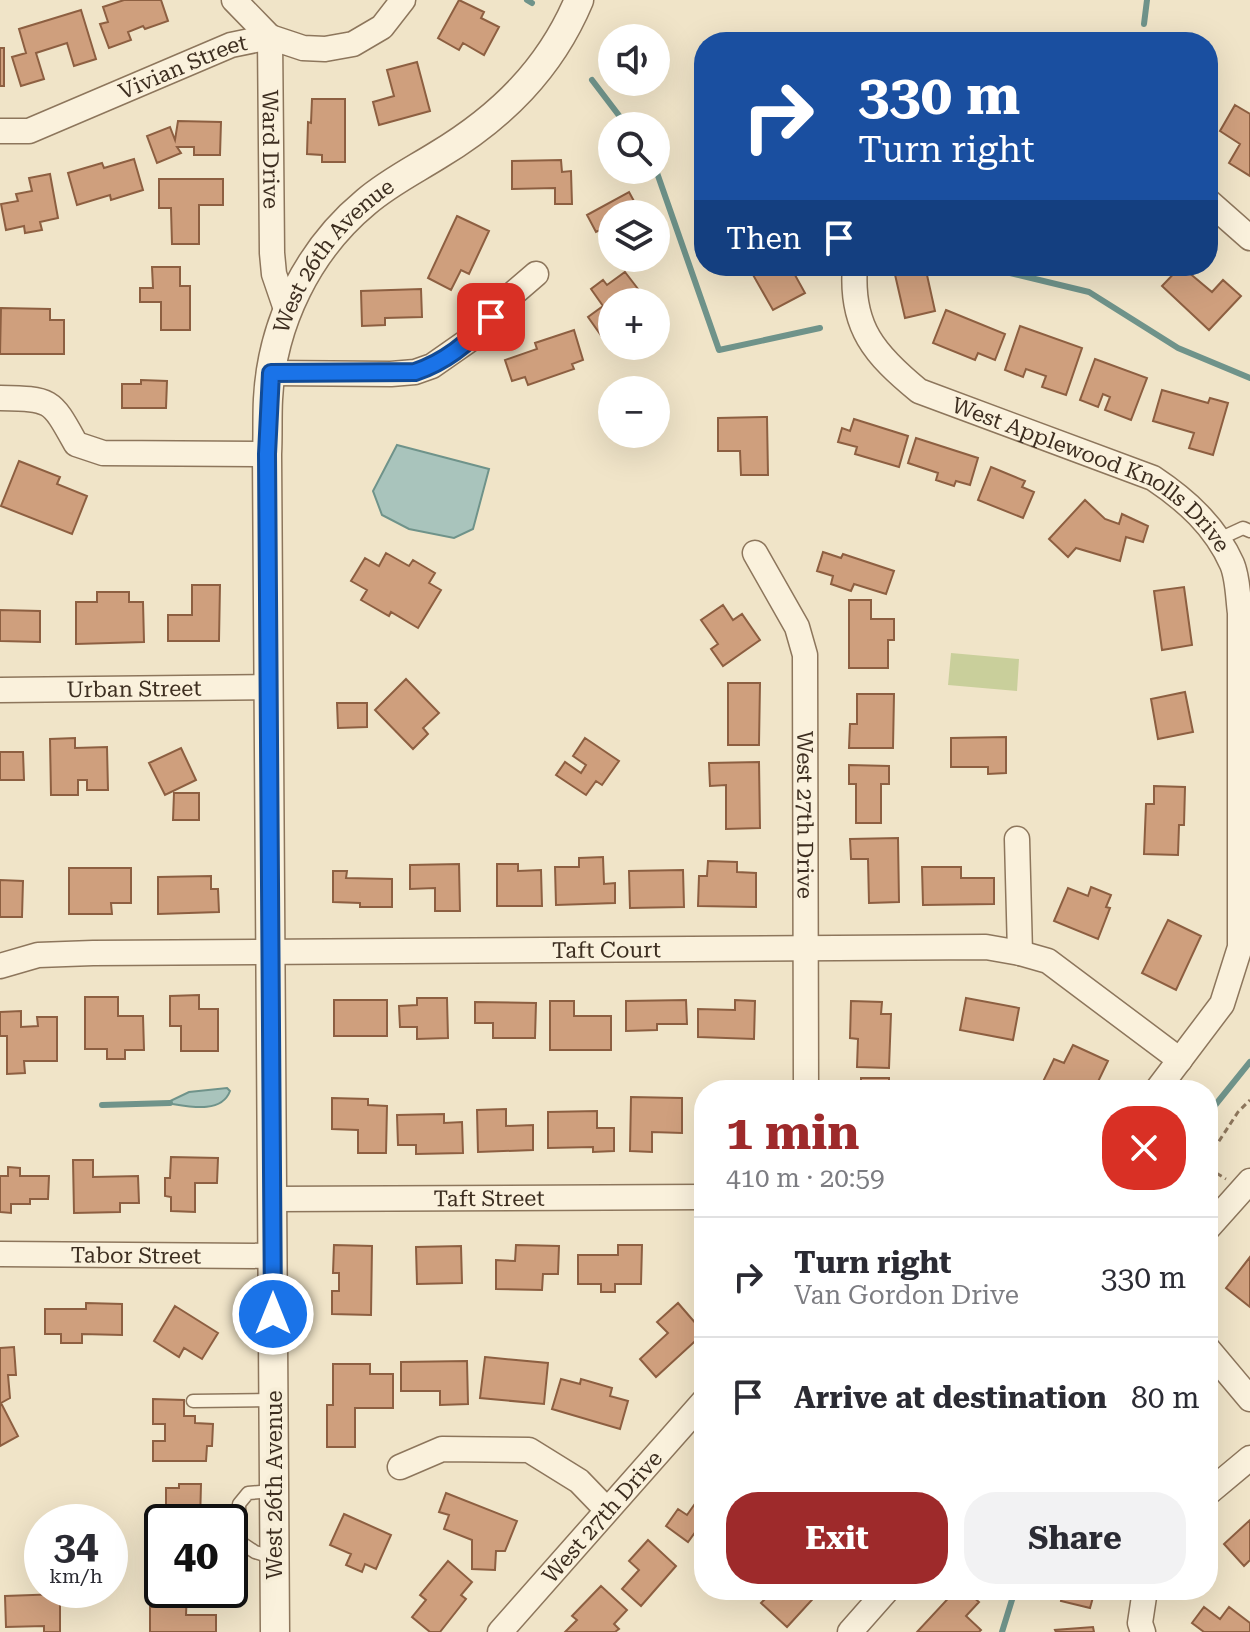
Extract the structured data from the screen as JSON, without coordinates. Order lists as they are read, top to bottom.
{
  "streets": {
    "street": [
      "Vivian Street",
      "Ward Drive",
      "West 26th Avenue",
      "West Applewood Knolls Drive",
      "Urban Street",
      "West 27th Drive",
      "Taft Court",
      "Taft Street",
      "Tabor Street"
    ]
  },
  "crossings": [
    ["Vivian Street", "Ward Drive"],
    ["Ward Drive", "West 26th Avenue"],
    ["West 26th Avenue", "Urban Street"],
    ["West 26th Avenue", "Taft Court"],
    ["West 26th Avenue", "Taft Street"],
    ["West 26th Avenue", "Tabor Street"],
    ["West Applewood Knolls Drive", "Taft Court"],
    ["West 27th Drive", "Taft Court"]
  ],
  "page": {
    "map_buttons": ["+", "−"],
    "turn": ["330 m", "Turn right"],
    "then": "Then",
    "heading": ["1 min", "410 m · 20:59"],
    "list": [
      {
        "name": "Turn right",
        "note": "Van Gordon Drive",
        "value": "330 m"
      },
      {
        "name": "Arrive at destination",
        "value": "80 m"
      }
    ],
    "buttons": ["Exit", "Share"],
    "speed": "34 km/h",
    "limit": "40"
  }
}
